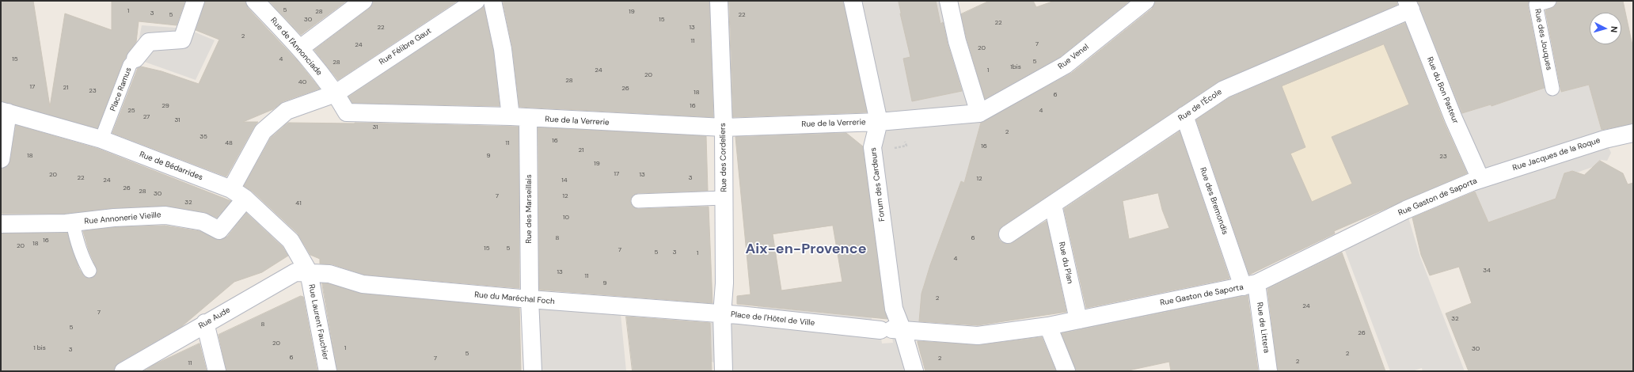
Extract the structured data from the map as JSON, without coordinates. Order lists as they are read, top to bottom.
{
  "streets": {
    "street": [
      "Rue de l'Annonciade",
      "Rue Félibre Gaut",
      "Rue Venel",
      "Place Ramus",
      "Rue du Bon Pasteur",
      "Rue de l'École",
      "Rue de la Verrerie",
      "Rue Jacques de la Roque",
      "Rue des Cordeliers",
      "Rue de Bédarrides",
      "Forum des Cardeurs",
      "Rue Gaston de Saporta",
      "Rue des Bremondis",
      "Rue des Marseillais",
      "Rue Annonerie Vieille",
      "Rue du Plan",
      "Rue du Maréchal Foch",
      "Rue Aude",
      "Place de l'Hôtel de Ville",
      "Rue Laurent Fauchier",
      "Rue de Littera"
    ],
    "lane": ["Rue des Jouques"]
  },
  "crossings": [
    ["Rue de l'Annonciade", "Rue Félibre Gaut"],
    ["Rue de l'Annonciade", "Rue de la Verrerie"],
    ["Rue Félibre Gaut", "Rue de la Verrerie"],
    ["Rue Venel", "Rue de la Verrerie"],
    ["Place Ramus", "Rue de Bédarrides"],
    ["Rue du Bon Pasteur", "Rue de l'École"],
    ["Rue du Bon Pasteur", "Rue Jacques de la Roque"],
    ["Rue du Bon Pasteur", "Rue Gaston de Saporta"],
    ["Rue de l'École", "Rue des Bremondis"],
    ["Rue de l'École", "Rue du Plan"],
    ["Rue de la Verrerie", "Rue des Cordeliers"],
    ["Rue de la Verrerie", "Forum des Cardeurs"],
    ["Rue de la Verrerie", "Rue des Marseillais"],
    ["Rue Jacques de la Roque", "Rue Gaston de Saporta"],
    ["Rue des Cordeliers", "Rue du Maréchal Foch"],
    ["Rue des Cordeliers", "Place de l'Hôtel de Ville"],
    ["Rue de Bédarrides", "Rue Annonerie Vieille"],
    ["Rue de Bédarrides", "Rue du Maréchal Foch"],
    ["Rue de Bédarrides", "Rue Aude"],
    ["Rue de Bédarrides", "Rue Laurent Fauchier"],
    ["Forum des Cardeurs", "Rue Gaston de Saporta"],
    ["Forum des Cardeurs", "Place de l'Hôtel de Ville"],
    ["Rue Gaston de Saporta", "Rue des Bremondis"],
    ["Rue Gaston de Saporta", "Rue du Plan"],
    ["Rue Gaston de Saporta", "Place de l'Hôtel de Ville"],
    ["Rue Gaston de Saporta", "Rue de Littera"],
    ["Rue des Bremondis", "Rue de Littera"],
    ["Rue des Marseillais", "Rue du Maréchal Foch"],
    ["Rue du Maréchal Foch", "Rue Aude"],
    ["Rue du Maréchal Foch", "Place de l'Hôtel de Ville"],
    ["Rue du Maréchal Foch", "Rue Laurent Fauchier"],
    ["Rue Aude", "Rue Laurent Fauchier"]
  ],
  "districts": ["Aix-en-Provence"],
  "house_numbers": [
    "5",
    "1",
    "28",
    "19",
    "3",
    "5",
    "22",
    "30",
    "15",
    "22",
    "22",
    "13",
    "2",
    "11",
    "7",
    "24",
    "20",
    "15",
    "4",
    "5",
    "28",
    "1bis",
    "24",
    "1",
    "20",
    "28",
    "40",
    "17",
    "21",
    "26",
    "23",
    "18",
    "6",
    "29",
    "16",
    "25",
    "4",
    "27",
    "31",
    "31",
    "2",
    "35",
    "16",
    "48",
    "11",
    "16",
    "21",
    "18",
    "9",
    "23",
    "19",
    "17",
    "20",
    "13",
    "22",
    "3",
    "12",
    "24",
    "14",
    "26",
    "28",
    "30",
    "7",
    "12",
    "32",
    "41",
    "10",
    "8",
    "6",
    "16",
    "18",
    "20",
    "15",
    "5",
    "7",
    "5",
    "3",
    "1",
    "4",
    "34",
    "13",
    "11",
    "9",
    "2",
    "24",
    "7",
    "32",
    "8",
    "5",
    "26",
    "20",
    "1 bis",
    "1",
    "30",
    "3",
    "5",
    "2",
    "6",
    "7",
    "2",
    "2",
    "11"
  ],
  "north": "right"
}
